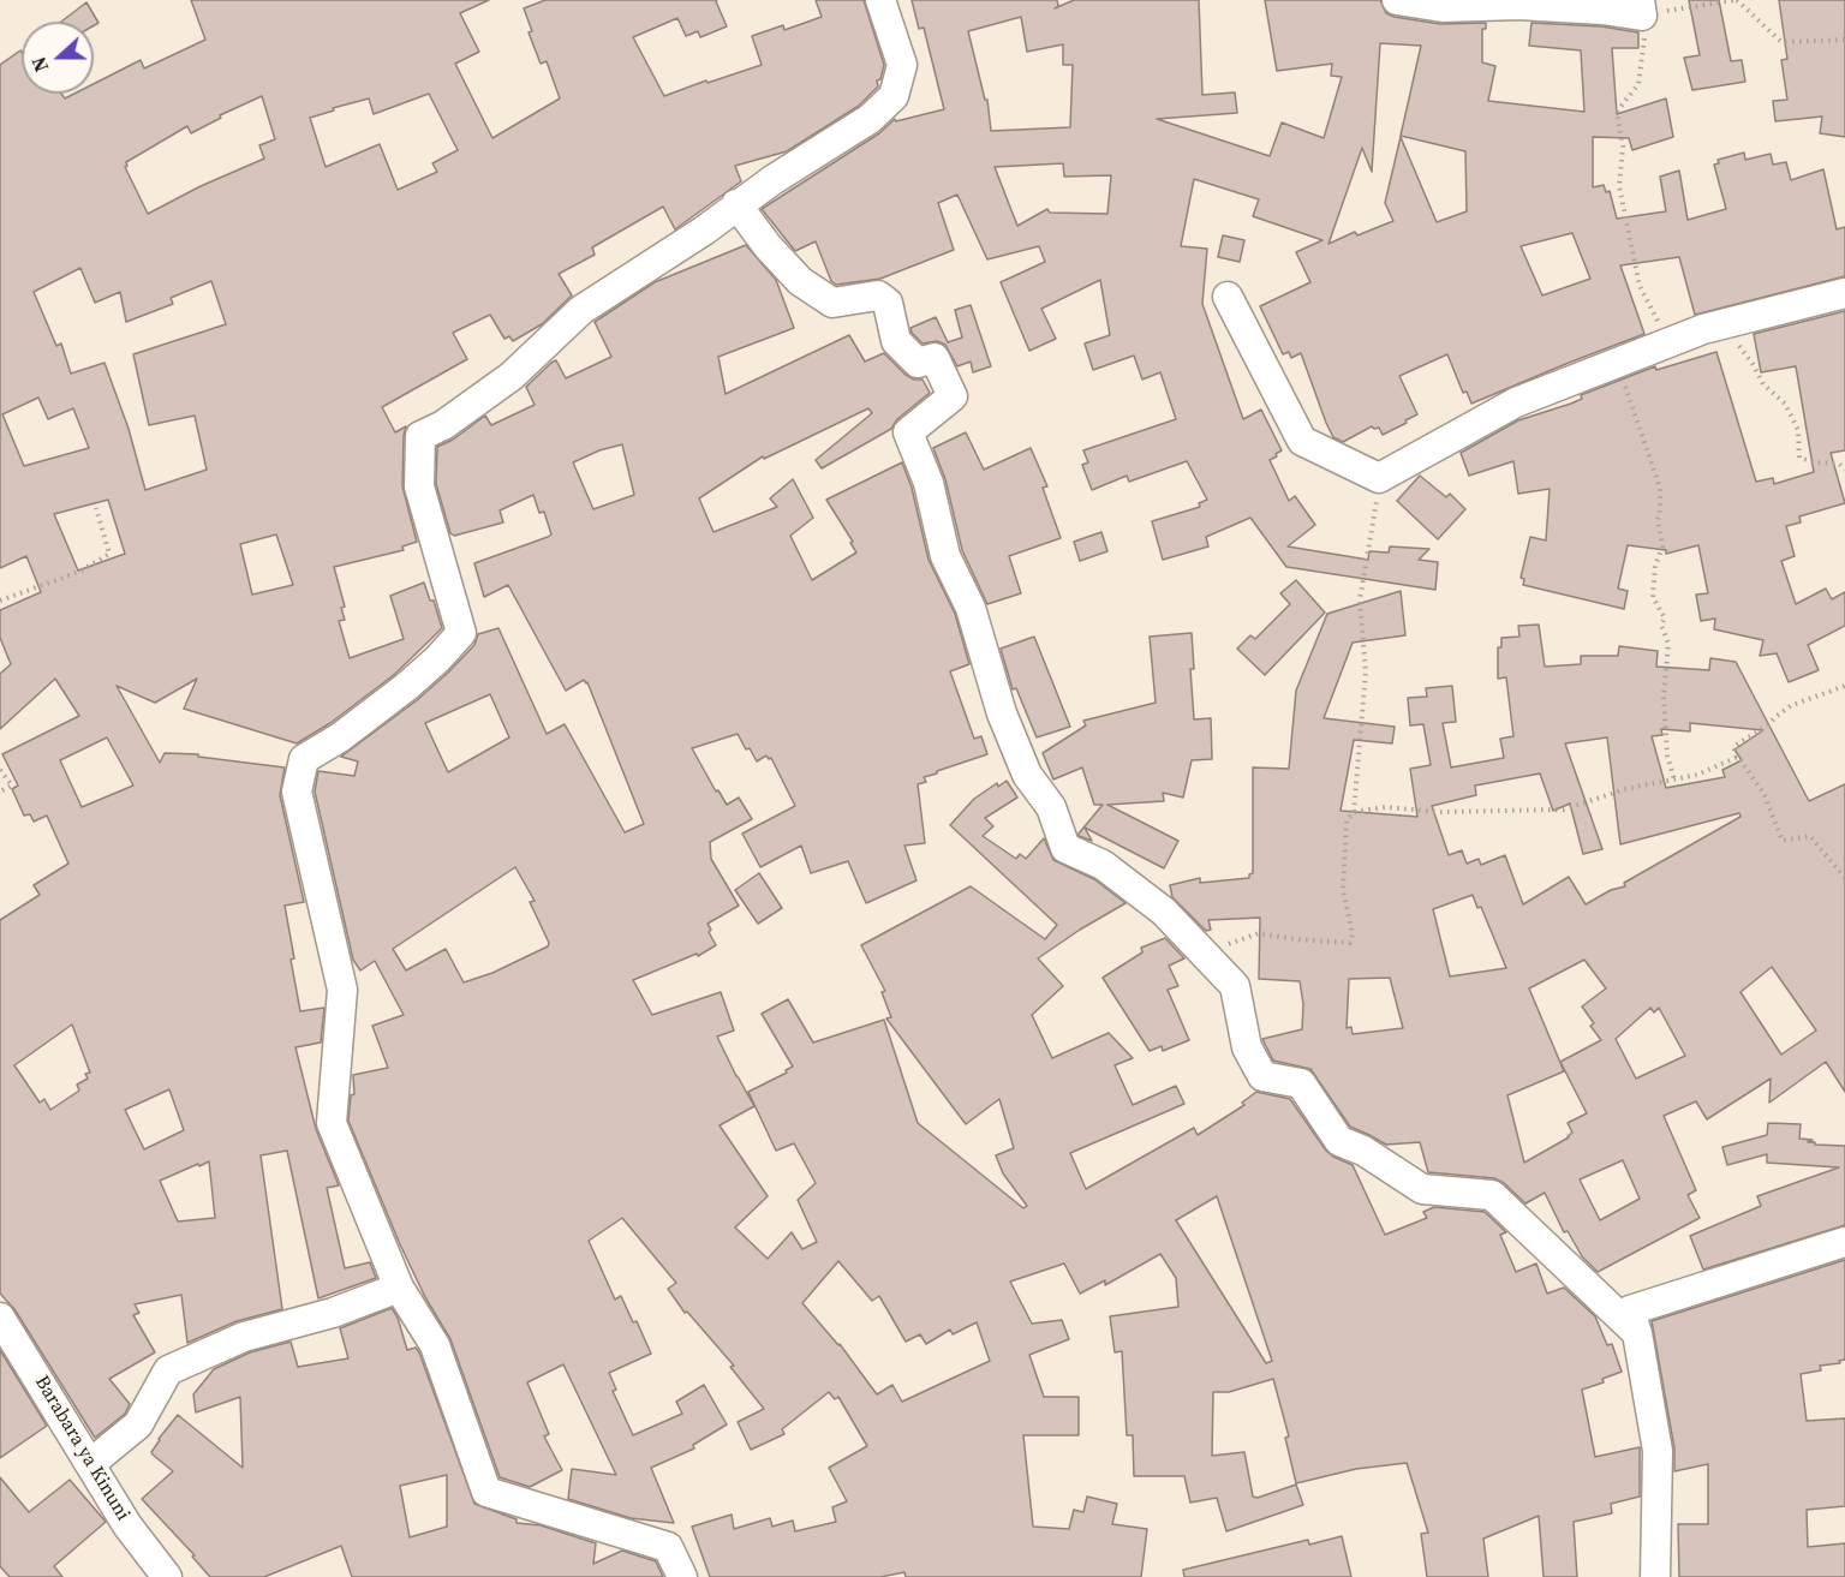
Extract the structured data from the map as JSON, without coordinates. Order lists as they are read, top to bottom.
{
  "streets": {
    "street": ["Barabara ya Kinuni"]
  },
  "north": "left"
}
